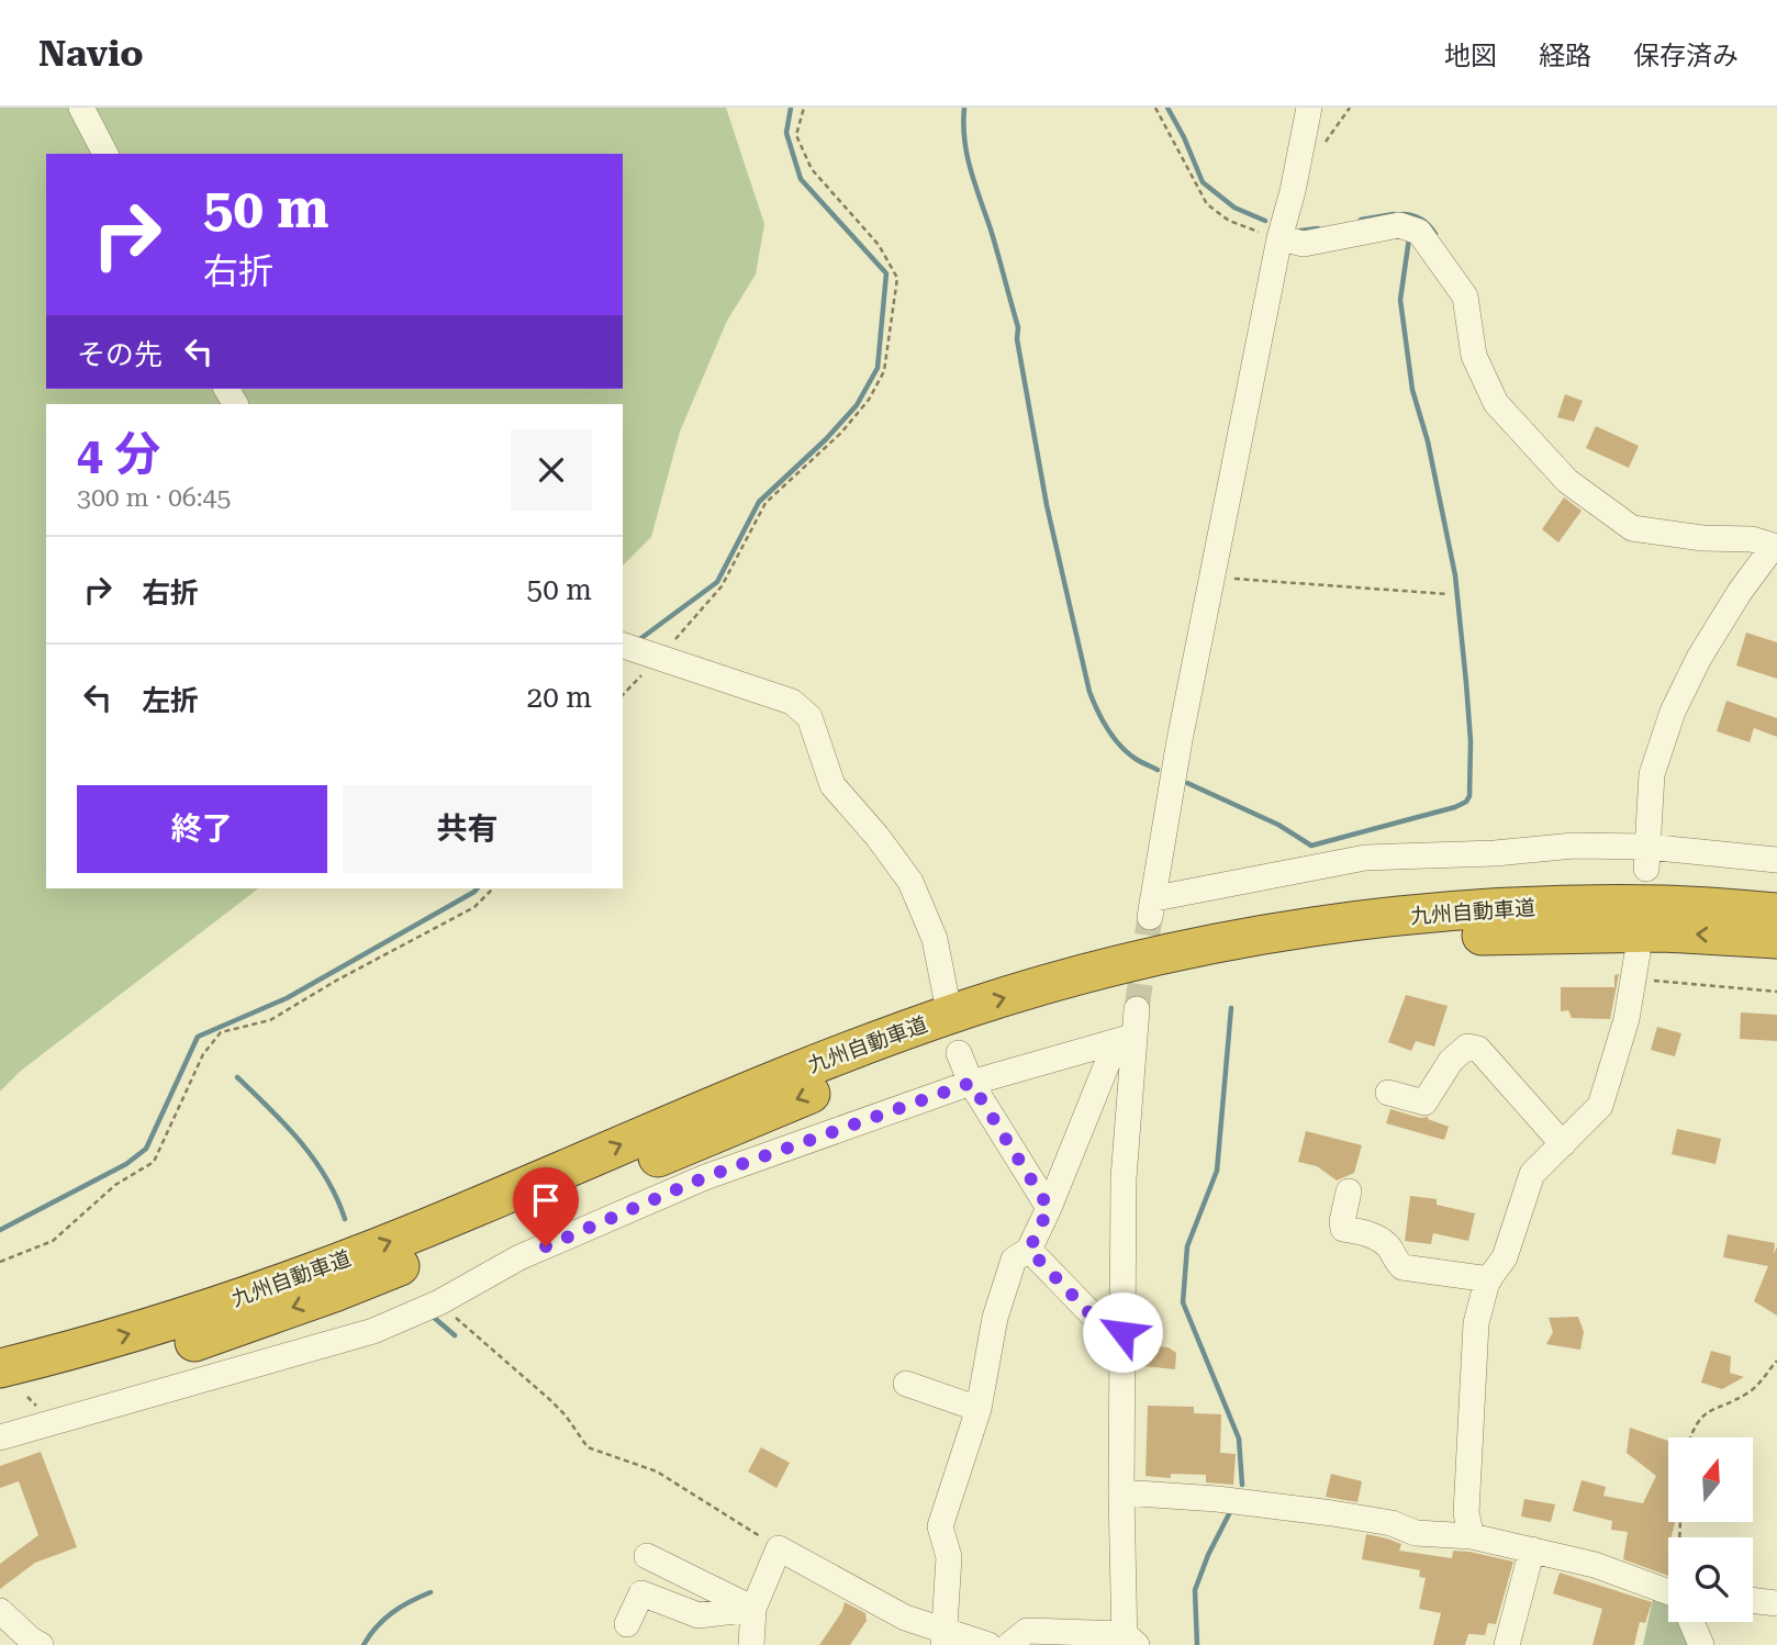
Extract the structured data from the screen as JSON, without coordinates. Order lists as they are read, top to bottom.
{
  "streets": {
    "highway": ["九州自動車道"]
  },
  "north": "top",
  "page": {
    "header": "Navio",
    "nav": ["地図", "経路", "保存済み"],
    "turn": ["50 m", "右折"],
    "then": "その先",
    "heading": ["4 分", "300 m · 06:45"],
    "list": [
      {
        "name": "右折",
        "value": "50 m"
      },
      {
        "name": "左折",
        "value": "20 m"
      }
    ],
    "buttons": ["終了", "共有"]
  }
}
